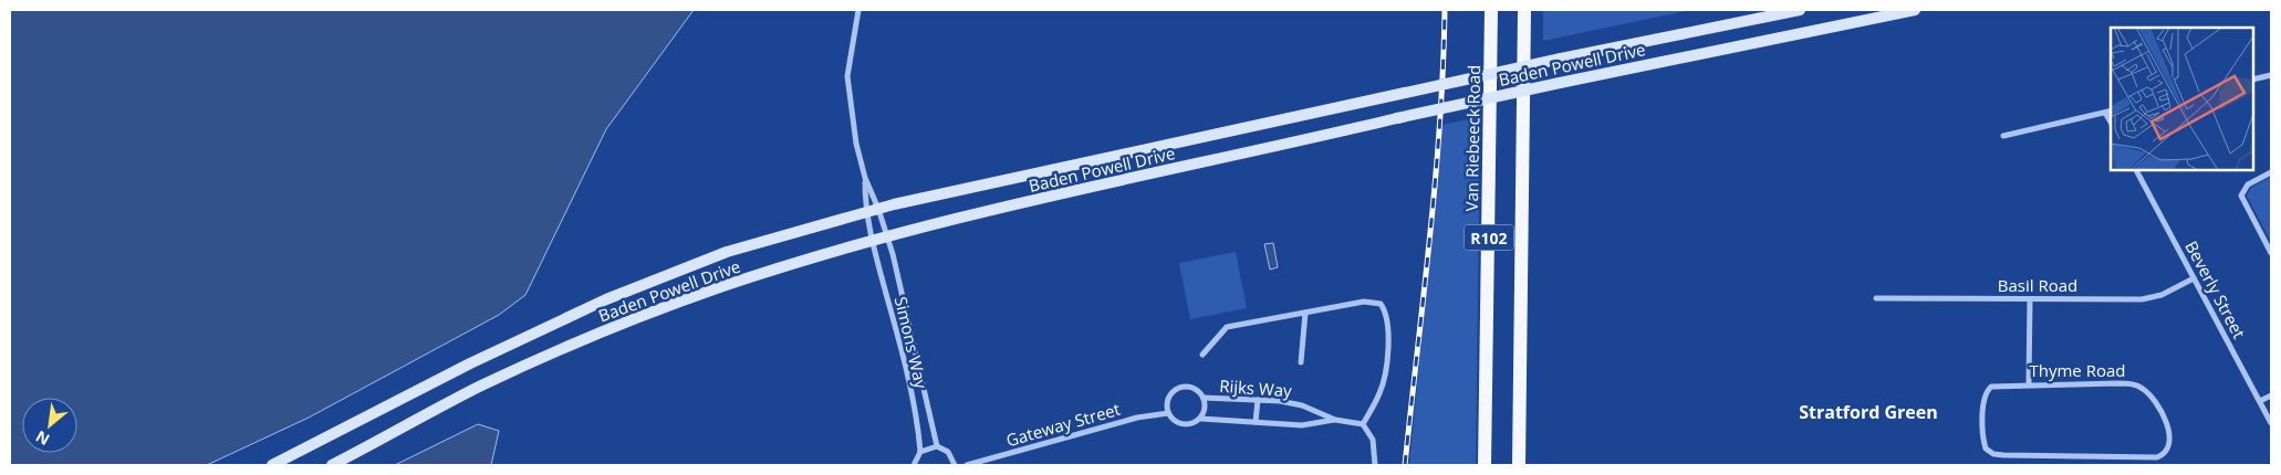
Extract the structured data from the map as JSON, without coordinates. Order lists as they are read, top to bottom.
{
  "streets": {
    "main road": ["Baden Powell Drive", "Van Riebeeck Road", "R102"],
    "street": [
      "Basil Road",
      "Beverly Street",
      "Simons Way",
      "Thyme Road",
      "Rijks Way",
      "Gateway Street"
    ]
  },
  "crossings": [
    ["Baden Powell Drive", "Simons Way"],
    ["Basil Road", "Beverly Street"],
    ["Rijks Way", "Gateway Street"]
  ],
  "districts": ["Stratford Green"],
  "north": "bottom left"
}
